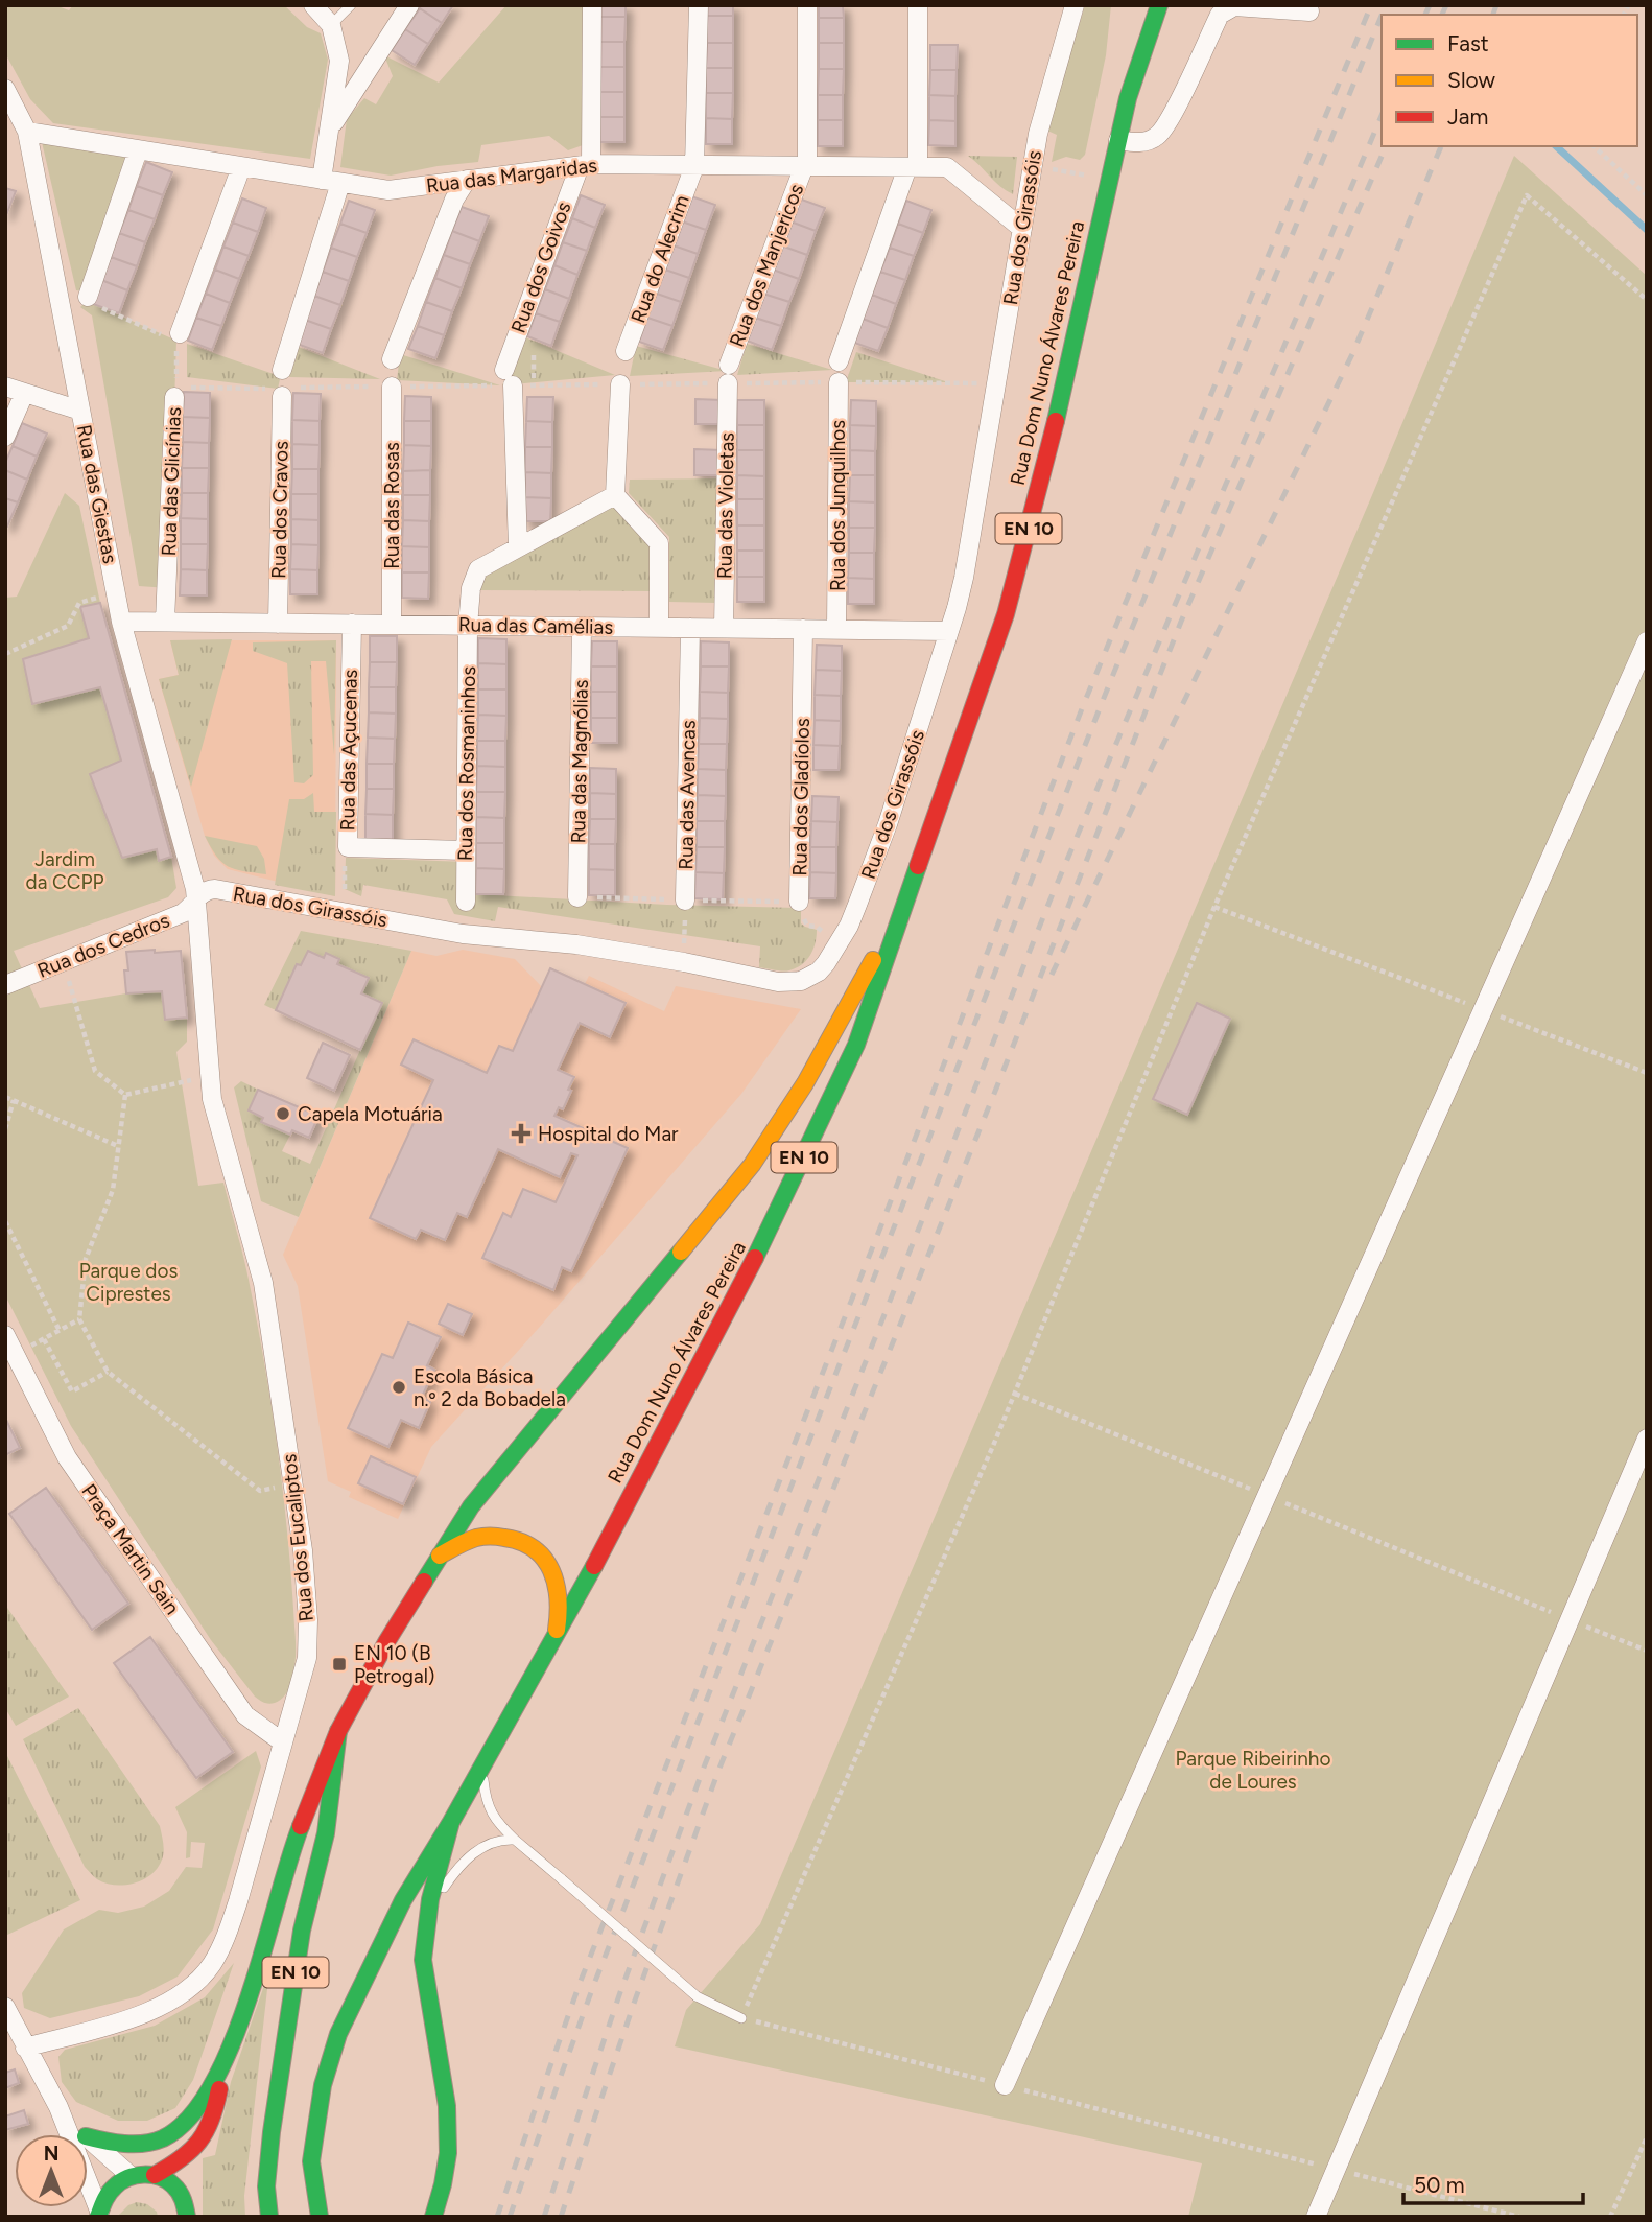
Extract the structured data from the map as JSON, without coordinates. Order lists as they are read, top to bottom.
{
  "streets": {
    "main road": ["Rua Dom Nuno Álvares Pereira", "EN 10"],
    "street": [
      "Rua das Margaridas",
      "Rua dos Girassóis",
      "Rua do Alecrim",
      "Rua dos Manjericos",
      "Rua dos Goivos",
      "Rua das Glicínias",
      "Rua das Giestas",
      "Rua das Rosas",
      "Rua das Violetas",
      "Rua dos Junquilhos",
      "Rua dos Cravos",
      "Rua das Camélias",
      "Rua das Açucenas",
      "Rua das Magnólias",
      "Rua dos Rosmaninhos",
      "Rua das Avencas",
      "Rua dos Gladíolos",
      "Rua dos Cedros",
      "Rua dos Eucaliptos",
      "Praça Martin Sain"
    ]
  },
  "crossings": [
    ["Rua das Margaridas", "Rua dos Girassóis"],
    ["Rua das Margaridas", "Rua do Alecrim"],
    ["Rua das Margaridas", "Rua dos Manjericos"],
    ["Rua das Margaridas", "Rua dos Goivos"],
    ["Rua das Margaridas", "Rua das Giestas"],
    ["Rua dos Girassóis", "Rua das Giestas"],
    ["Rua dos Girassóis", "Rua das Camélias"],
    ["Rua dos Girassóis", "Rua dos Gladíolos"],
    ["Rua dos Girassóis", "Rua dos Cedros"],
    ["Rua dos Girassóis", "Rua dos Eucaliptos"],
    ["Rua dos Manjericos", "Rua das Violetas"],
    ["Rua dos Goivos", "Rua dos Rosmaninhos"],
    ["Rua Dom Nuno Álvares Pereira", "EN 10"],
    ["Rua das Glicínias", "Rua das Camélias"],
    ["Rua das Giestas", "Rua das Camélias"],
    ["Rua das Giestas", "Rua dos Cedros"],
    ["Rua das Giestas", "Rua dos Eucaliptos"],
    ["Rua das Rosas", "Rua das Camélias"],
    ["Rua das Violetas", "Rua das Camélias"],
    ["Rua dos Junquilhos", "Rua das Camélias"],
    ["Rua dos Cravos", "Rua das Camélias"],
    ["Rua das Camélias", "Rua das Açucenas"],
    ["Rua das Camélias", "Rua das Magnólias"],
    ["Rua das Camélias", "Rua dos Rosmaninhos"],
    ["Rua das Camélias", "Rua das Avencas"],
    ["Rua das Camélias", "Rua dos Gladíolos"],
    ["Rua das Açucenas", "Rua dos Rosmaninhos"],
    ["Rua dos Cedros", "Rua dos Eucaliptos"],
    ["Rua dos Eucaliptos", "Praça Martin Sain"]
  ],
  "parks": ["Jardim da CCPP", "Parque dos Ciprestes", "Parque Ribeirinho de Loures"],
  "places": {
    "other": ["Capela Motuária", "Escola Básica n.º 2 da Bobadela"],
    "health": ["Hospital do Mar"],
    "transit": ["EN 10 (B Petrogal)"]
  },
  "legend": ["Fast", "Slow", "Jam"],
  "scale_bar": "50 m",
  "north": "top"
}
